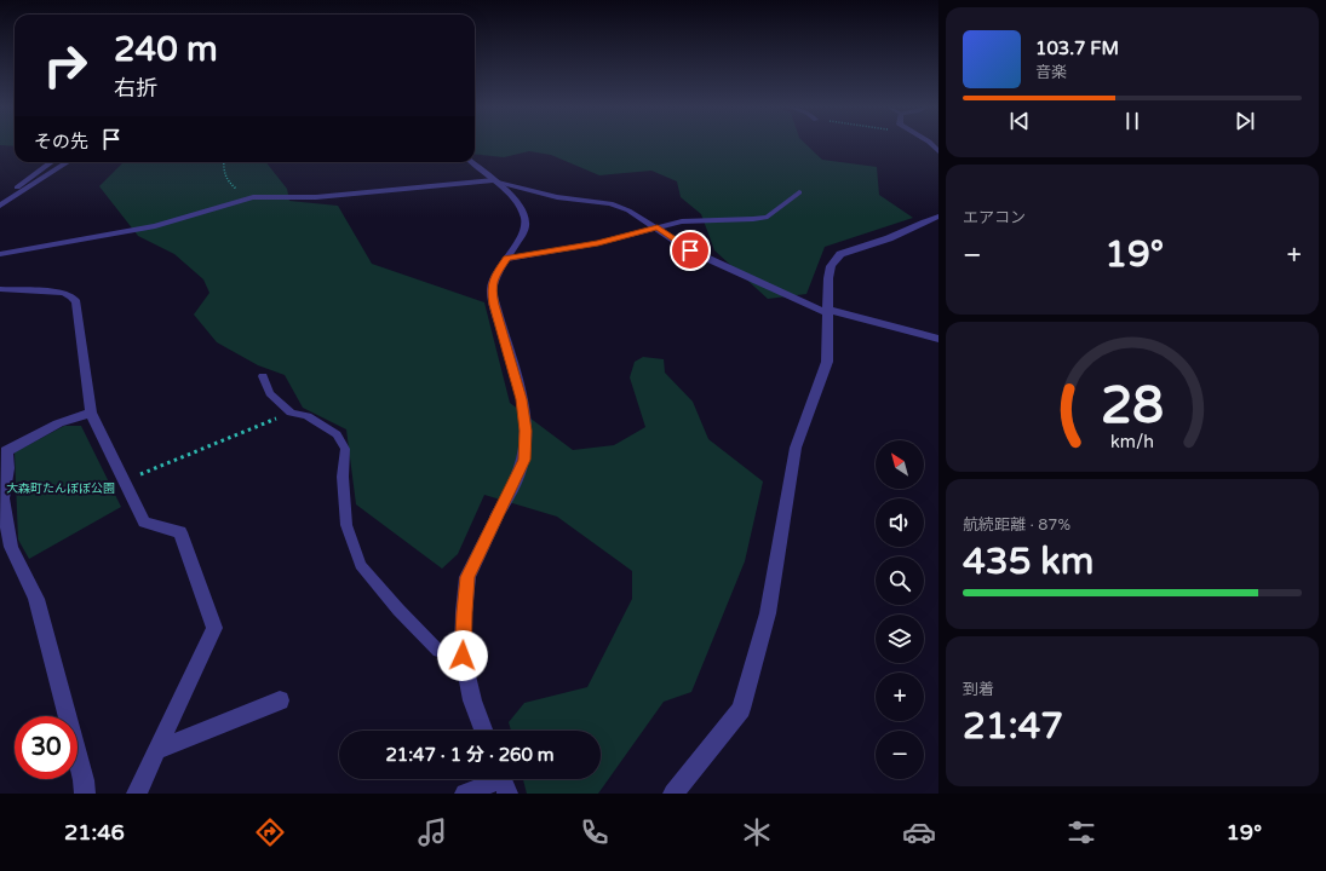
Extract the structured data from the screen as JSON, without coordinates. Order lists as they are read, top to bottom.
{
  "parks": ["大森町たんぽぽ公園"],
  "north": "top left",
  "page": {
    "turn": ["240 m", "右折"],
    "song": ["103.7 FM", "音楽"],
    "then": "その先",
    "tile": [
      "エアコン",
      ["航続距離 · 87%", "435 km"],
      ["到着", "21:47"]
    ],
    "heat": ["−", "19°", "+"],
    "map_buttons": ["+", "−"],
    "limit": "30",
    "trip": "21:47 · 1 分 · 260 m",
    "tabs": ["21:46", "19°"],
    "gauge": ["28", "km/h"]
  }
}
